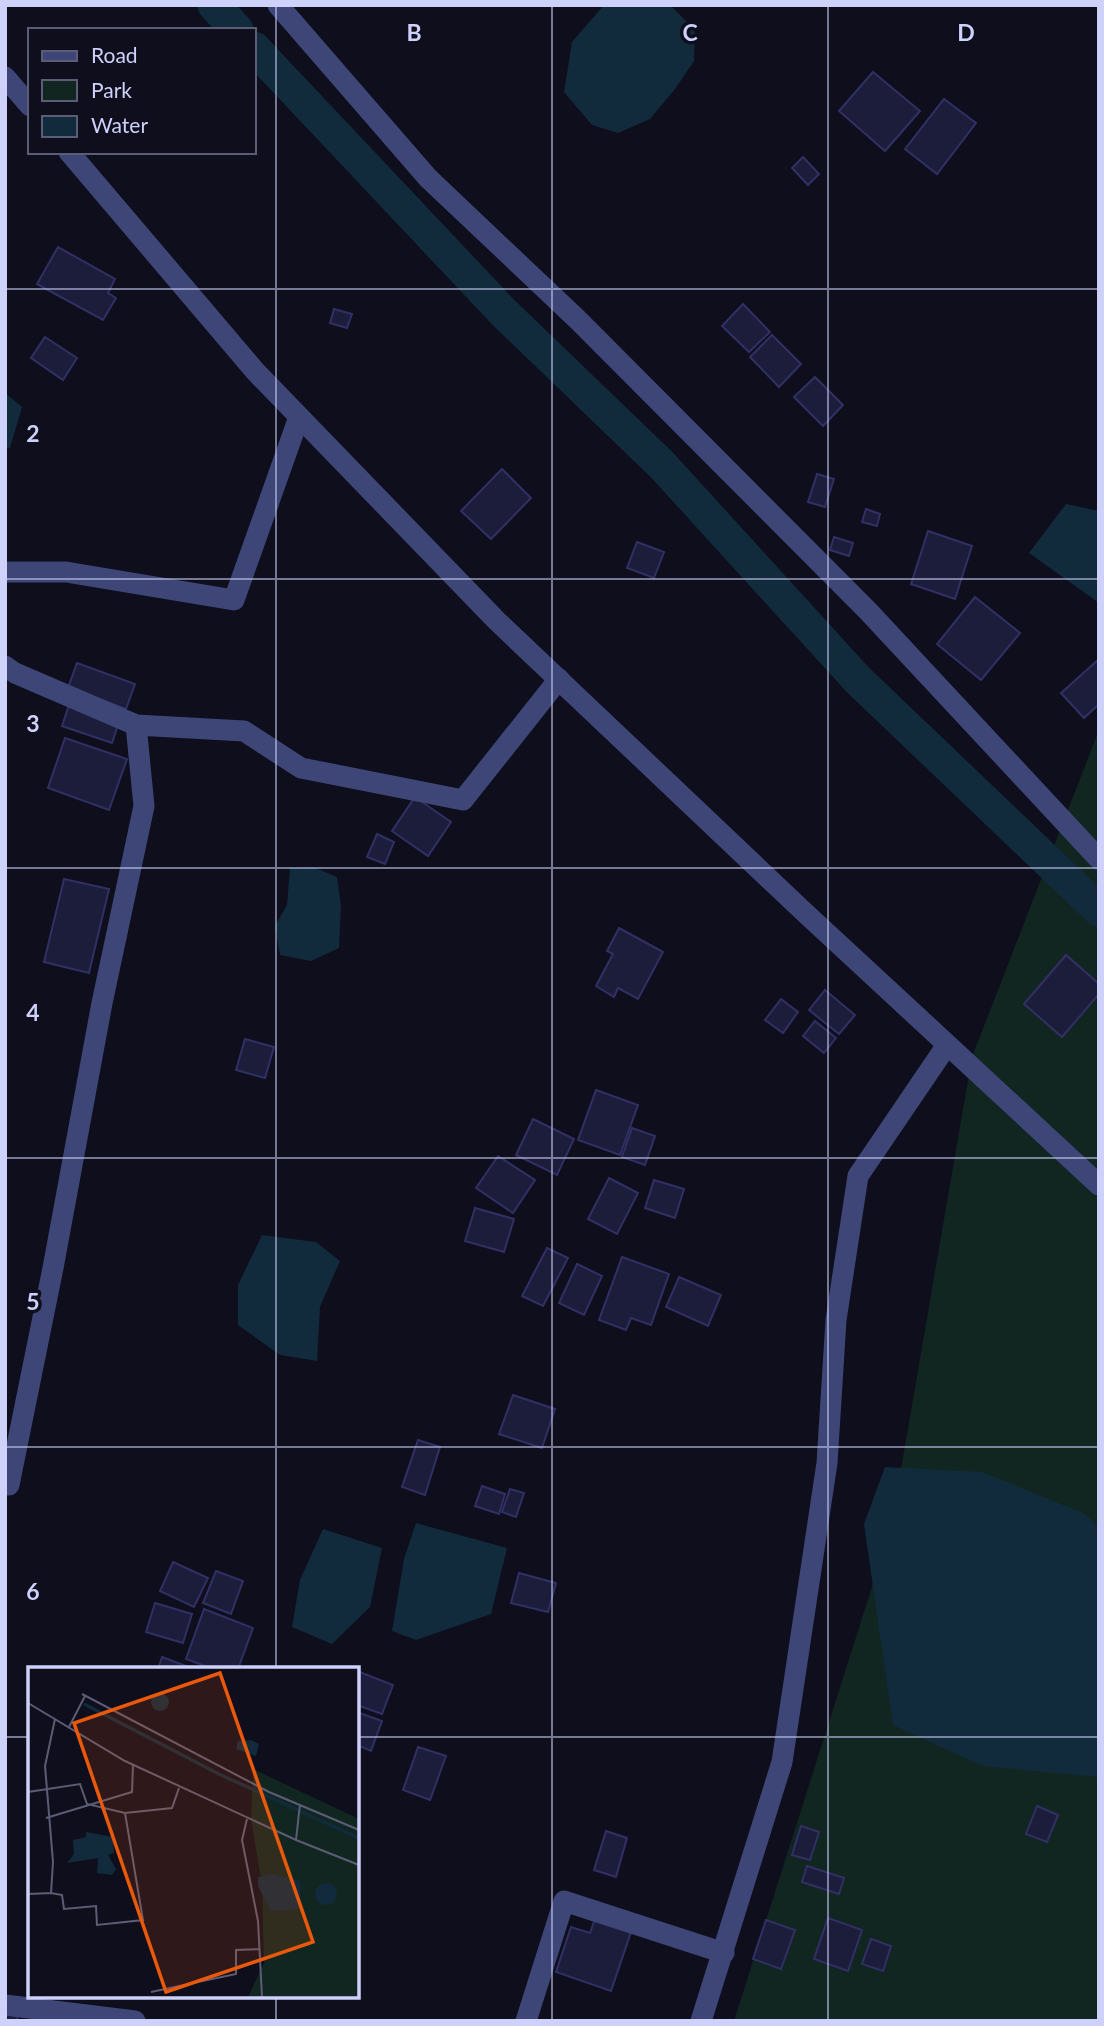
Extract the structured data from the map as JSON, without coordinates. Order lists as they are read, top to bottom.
{
  "legend": ["Road", "Park", "Water"],
  "grid": {
    "columns": ["B", "C", "D"],
    "rows": [
      "2",
      "3",
      "4",
      "5",
      "6"
    ]
  }
}
